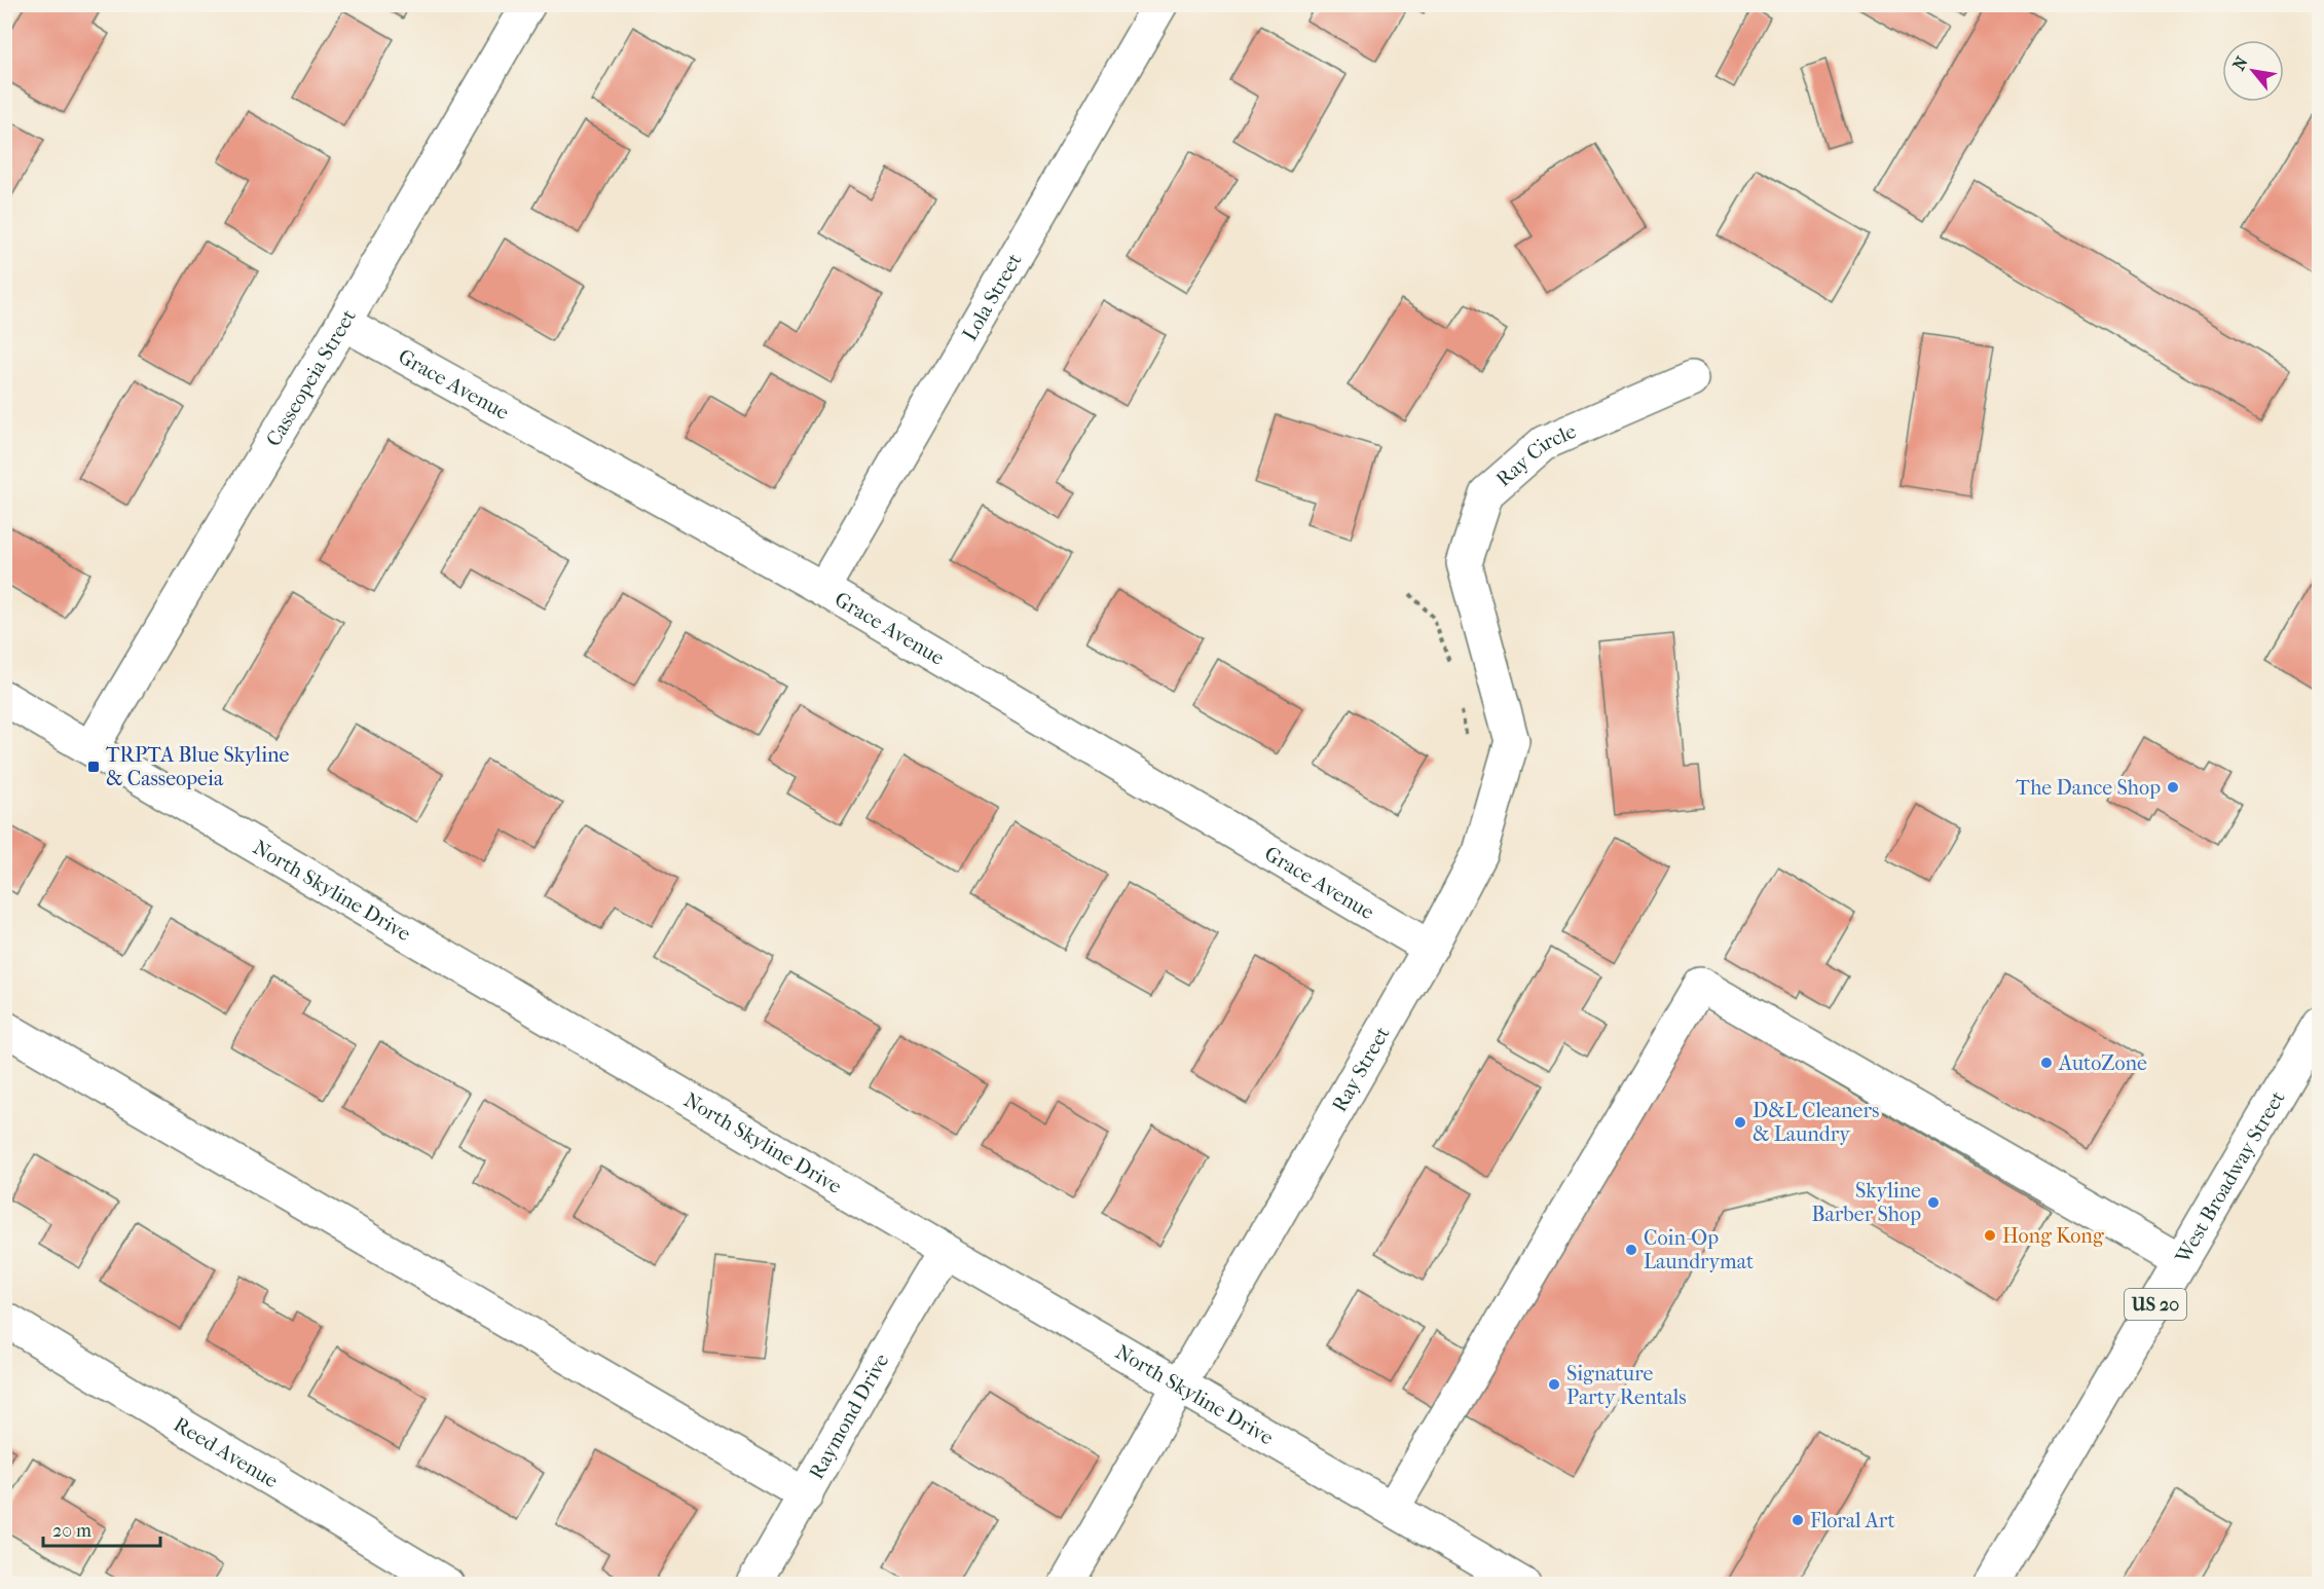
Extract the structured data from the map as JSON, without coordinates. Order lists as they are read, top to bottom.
{
  "streets": {
    "street": [
      "Lola Street",
      "Casseopeia Street",
      "Grace Avenue",
      "Ray Circle",
      "North Skyline Drive",
      "Ray Street",
      "West Broadway Street",
      "US 20",
      "Raymond Drive",
      "Reed Avenue"
    ]
  },
  "crossings": [
    ["Lola Street", "Grace Avenue"],
    ["Casseopeia Street", "Grace Avenue"],
    ["Casseopeia Street", "North Skyline Drive"],
    ["Grace Avenue", "Ray Street"],
    ["Ray Circle", "Ray Street"],
    ["North Skyline Drive", "Ray Street"],
    ["North Skyline Drive", "Raymond Drive"]
  ],
  "places": {
    "transit": ["TRPTA Blue Skyline & Casseopeia"],
    "other": [
      "The Dance Shop",
      "AutoZone",
      "D&L Cleaners & Laundry",
      "Skyline Barber Shop",
      "Hong Kong",
      "Coin-Op Laundrymat",
      "Signature Party Rentals",
      "Floral Art"
    ]
  },
  "scale_bar": "20 m",
  "north": "top left"
}
